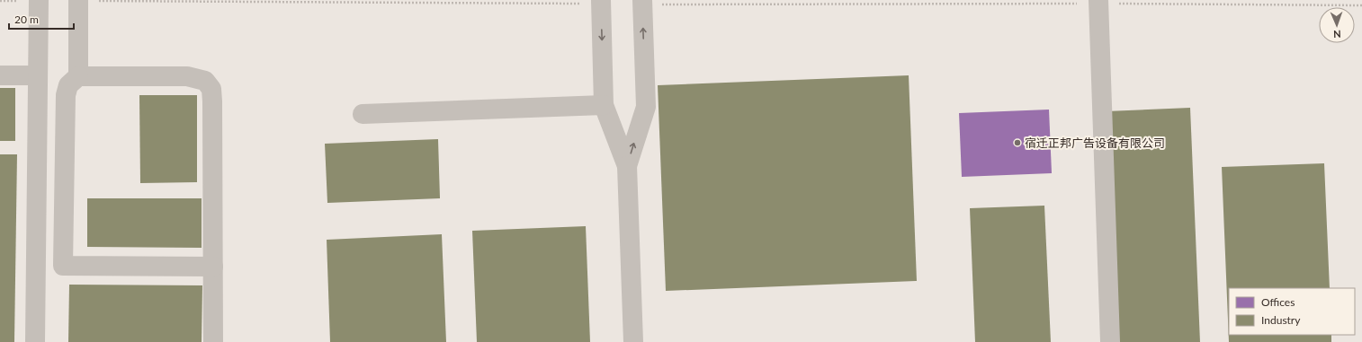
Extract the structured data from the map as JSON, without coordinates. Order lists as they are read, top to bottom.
{
  "places": ["宿迁正邦广告设备有限公司"],
  "legend": ["Offices", "Industry"],
  "scale_bar": "20 m",
  "north": "bottom"
}
